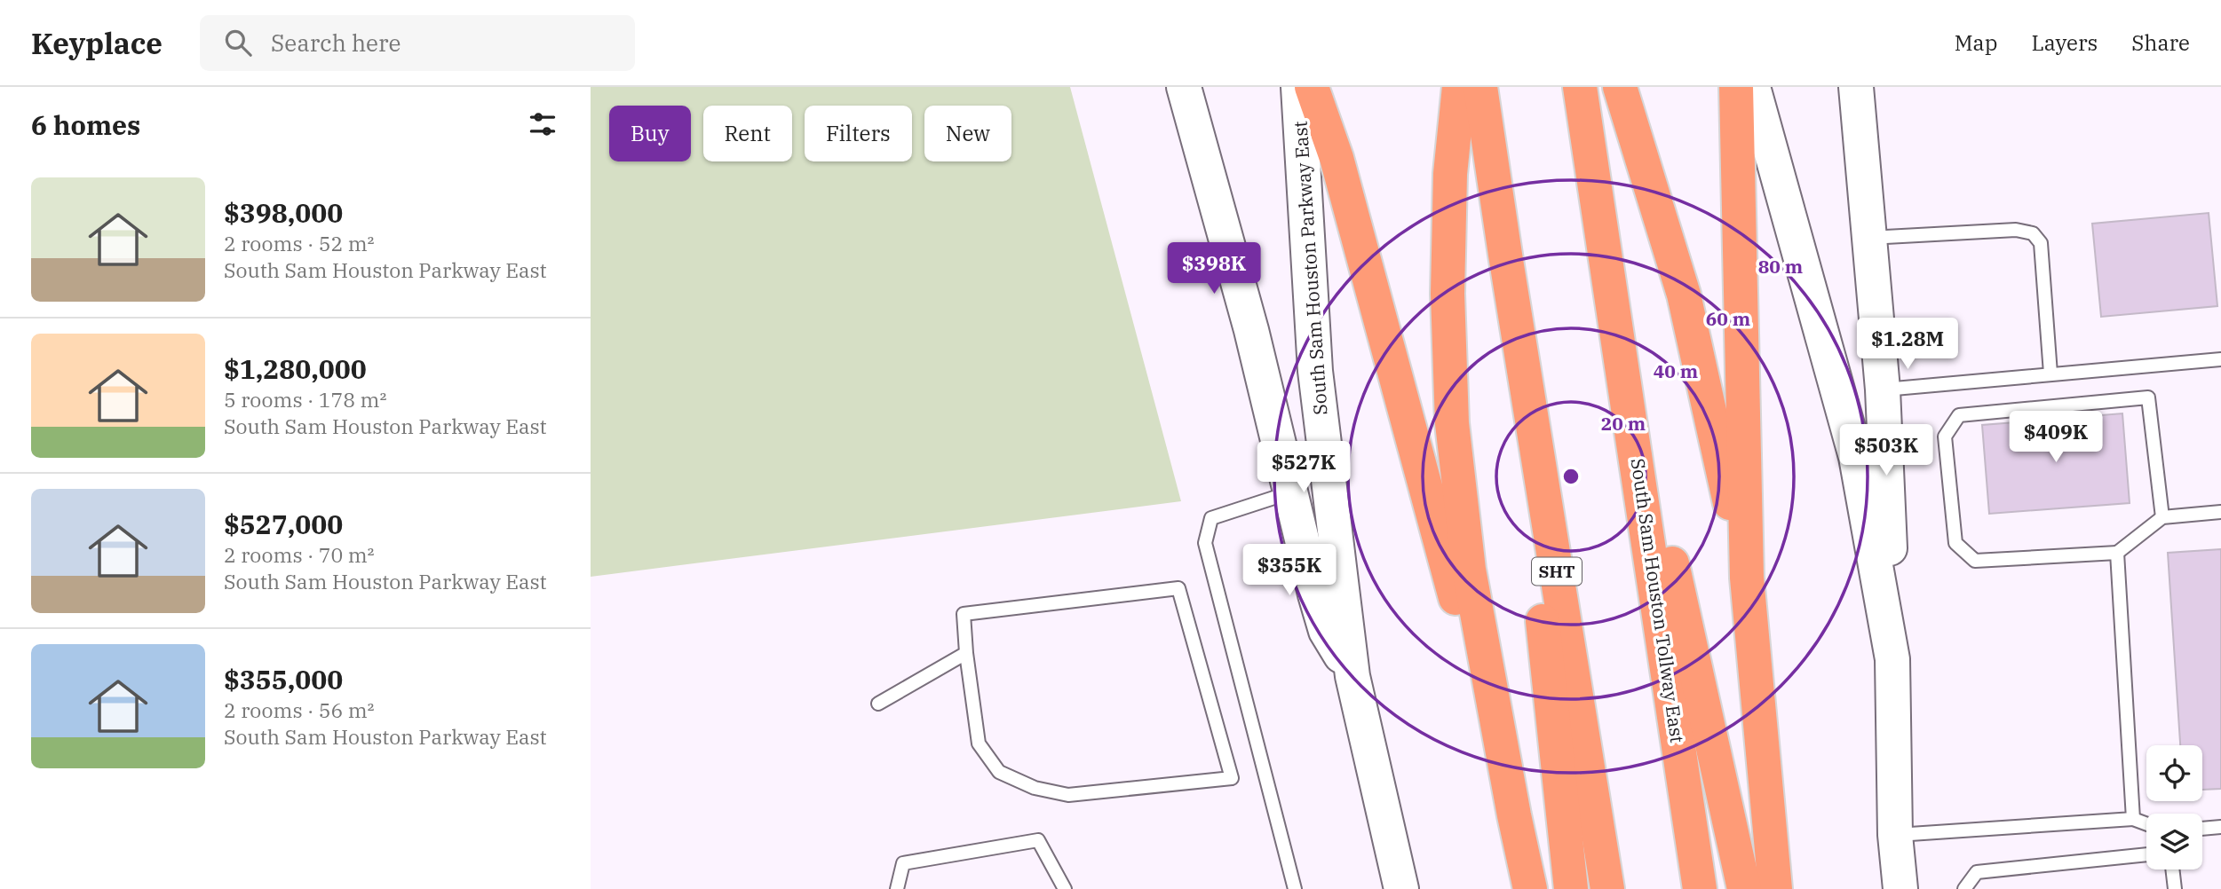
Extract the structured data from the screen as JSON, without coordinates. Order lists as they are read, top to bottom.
{
  "streets": {
    "highway": ["SHT", "South Sam Houston Tollway East"],
    "main road": ["South Sam Houston Parkway East"]
  },
  "page": {
    "header": "Keyplace",
    "search": "Search here",
    "nav": ["Map", "Layers", "Share"],
    "heading": "6 homes",
    "chip": [
      "Buy",
      "Rent",
      "Filters",
      "New"
    ],
    "list": [
      {
        "name": "$398,000",
        "note": "2 rooms · 52 m² · South Sam Houston Parkway East"
      },
      {
        "name": "$1,280,000",
        "note": "5 rooms · 178 m² · South Sam Houston Parkway East"
      },
      {
        "name": "$527,000",
        "note": "2 rooms · 70 m² · South Sam Houston Parkway East"
      },
      {
        "name": "$355,000",
        "note": "2 rooms · 56 m² · South Sam Houston Parkway East"
      }
    ],
    "price": [
      "$398K",
      "$1.28M",
      "$409K",
      "$503K",
      "$527K",
      "$355K"
    ]
  },
  "rings": [
    "80 m",
    "60 m",
    "40 m",
    "20 m"
  ]
}
